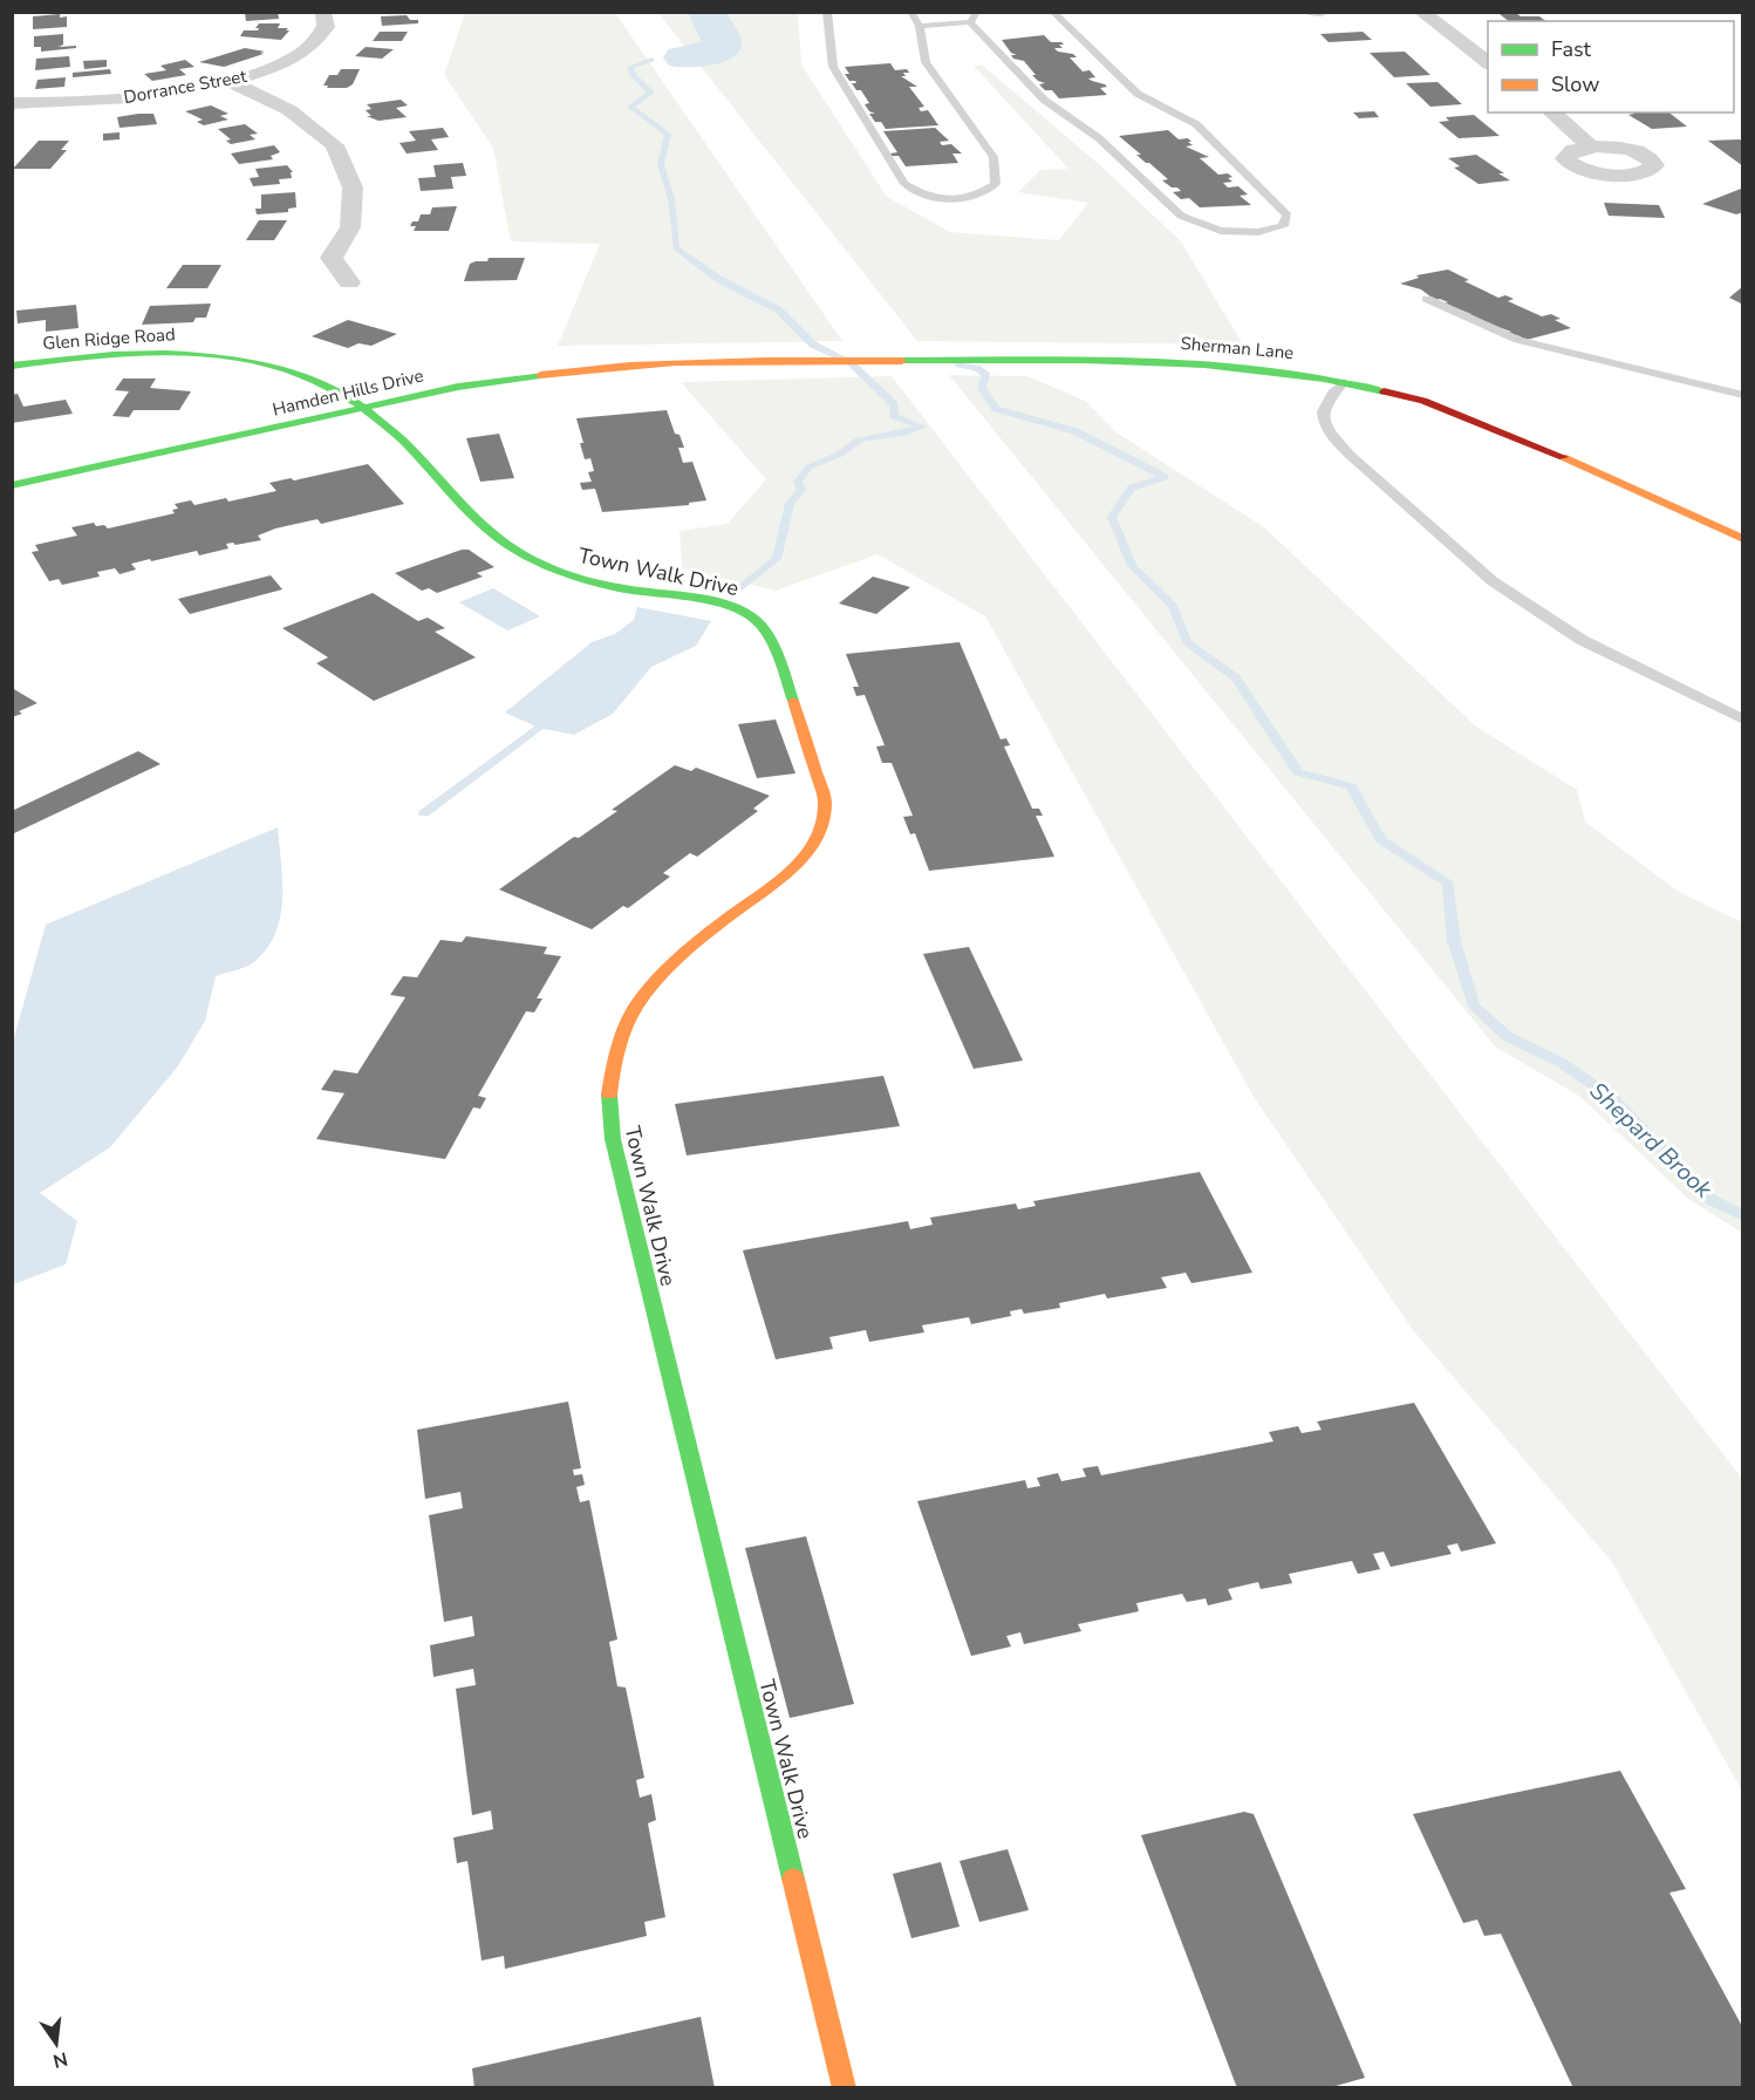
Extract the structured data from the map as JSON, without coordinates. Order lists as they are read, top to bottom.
{
  "streets": {
    "street": [
      "Dorrance Street",
      "Glen Ridge Road",
      "Sherman Lane",
      "Hamden Hills Drive",
      "Town Walk Drive"
    ]
  },
  "crossings": [
    ["Glen Ridge Road", "Hamden Hills Drive"],
    ["Glen Ridge Road", "Town Walk Drive"],
    ["Sherman Lane", "Hamden Hills Drive"],
    ["Hamden Hills Drive", "Town Walk Drive"]
  ],
  "water": ["Shepard Brook"],
  "legend": ["Fast", "Slow"],
  "north": "bottom"
}
